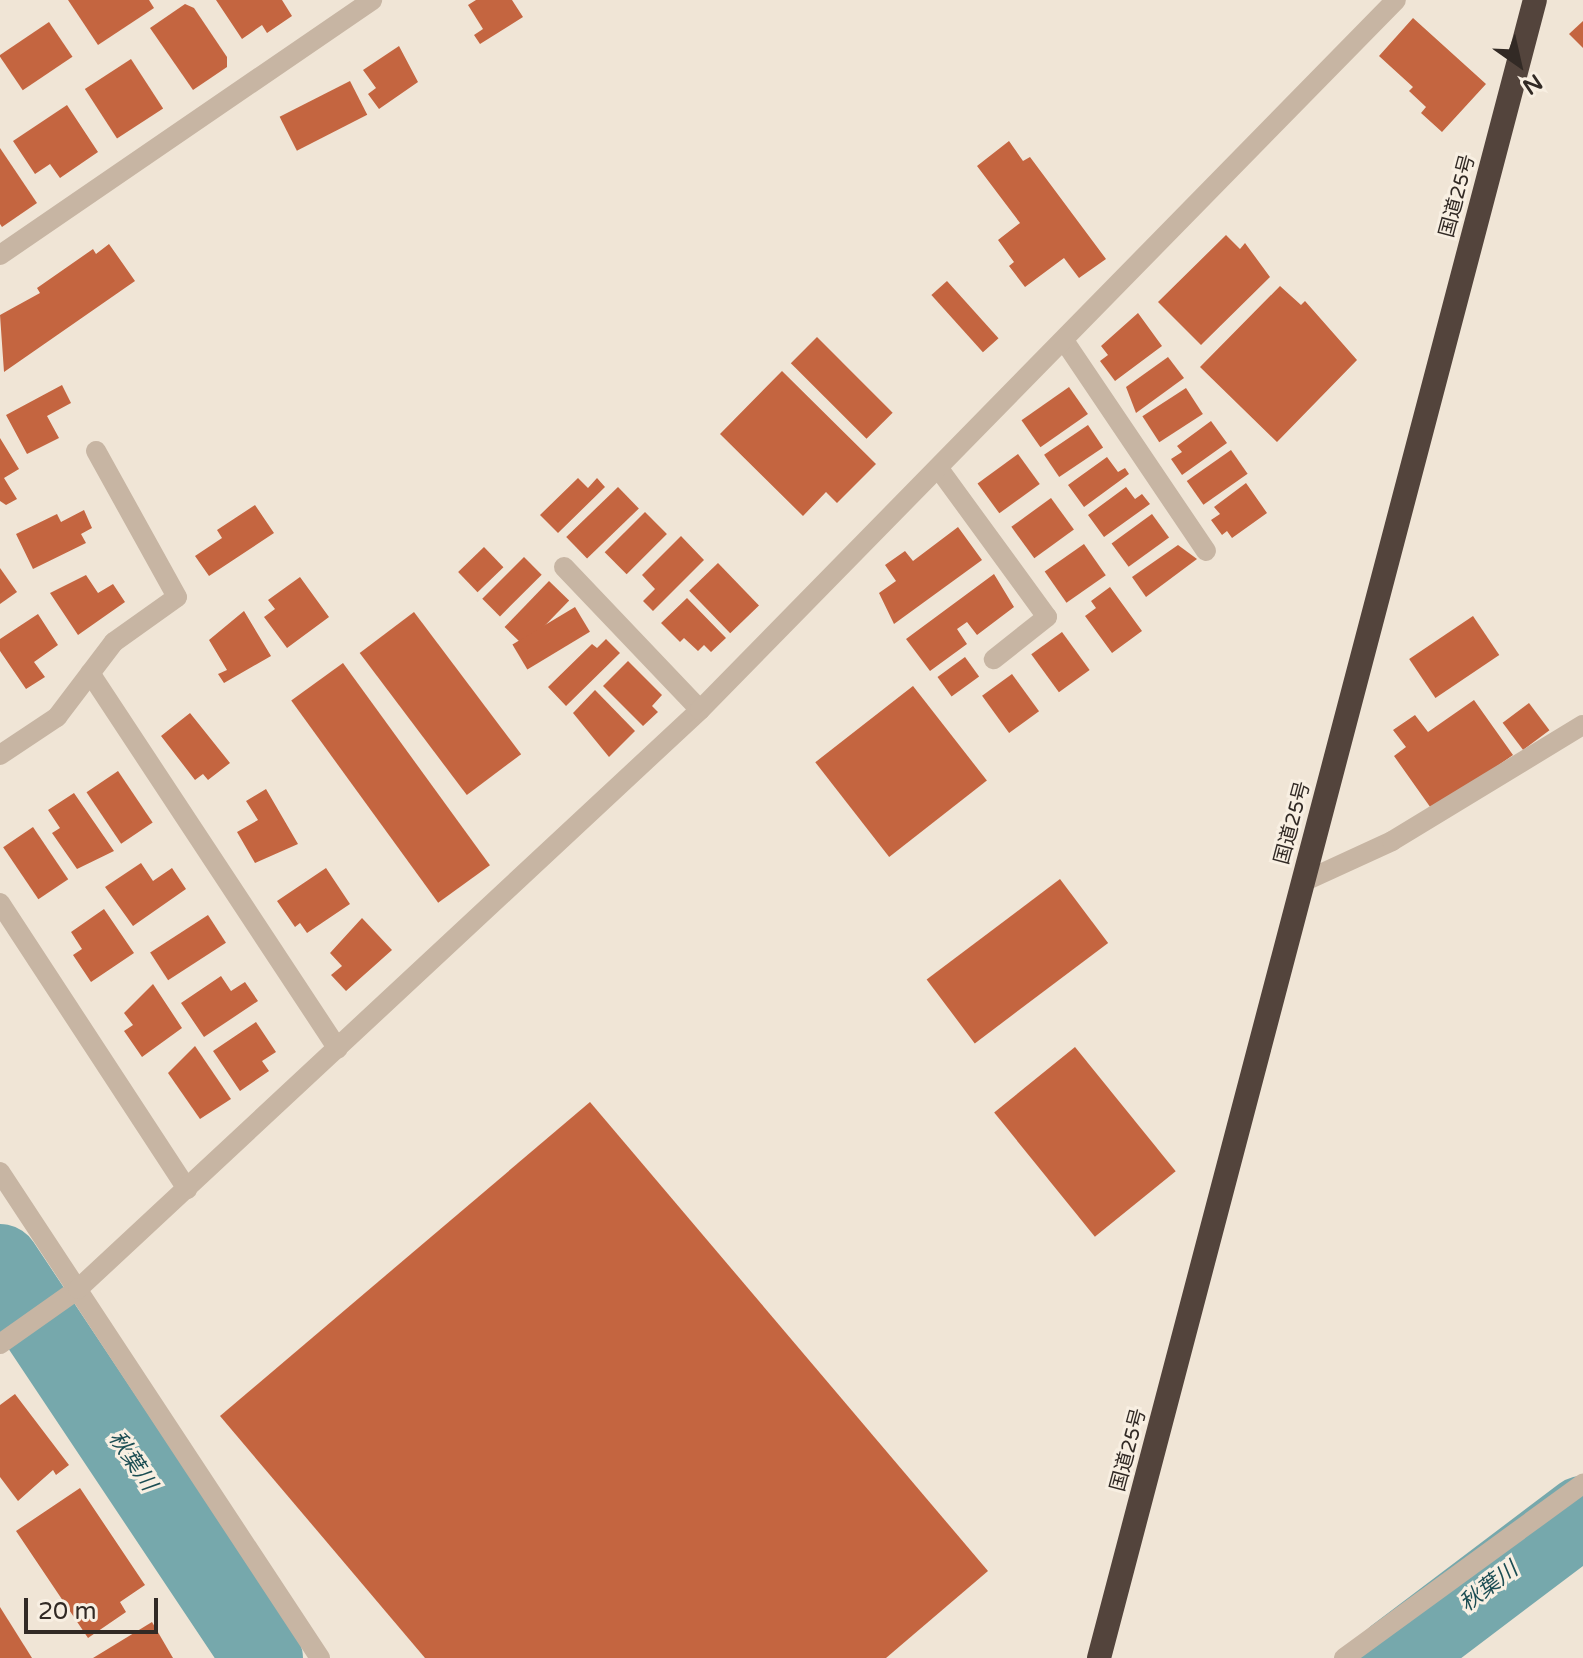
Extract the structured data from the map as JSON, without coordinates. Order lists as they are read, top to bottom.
{
  "streets": {
    "highway": ["国道25号"]
  },
  "water": ["秋葉川"],
  "scale_bar": "20 m",
  "north": "bottom right"
}
